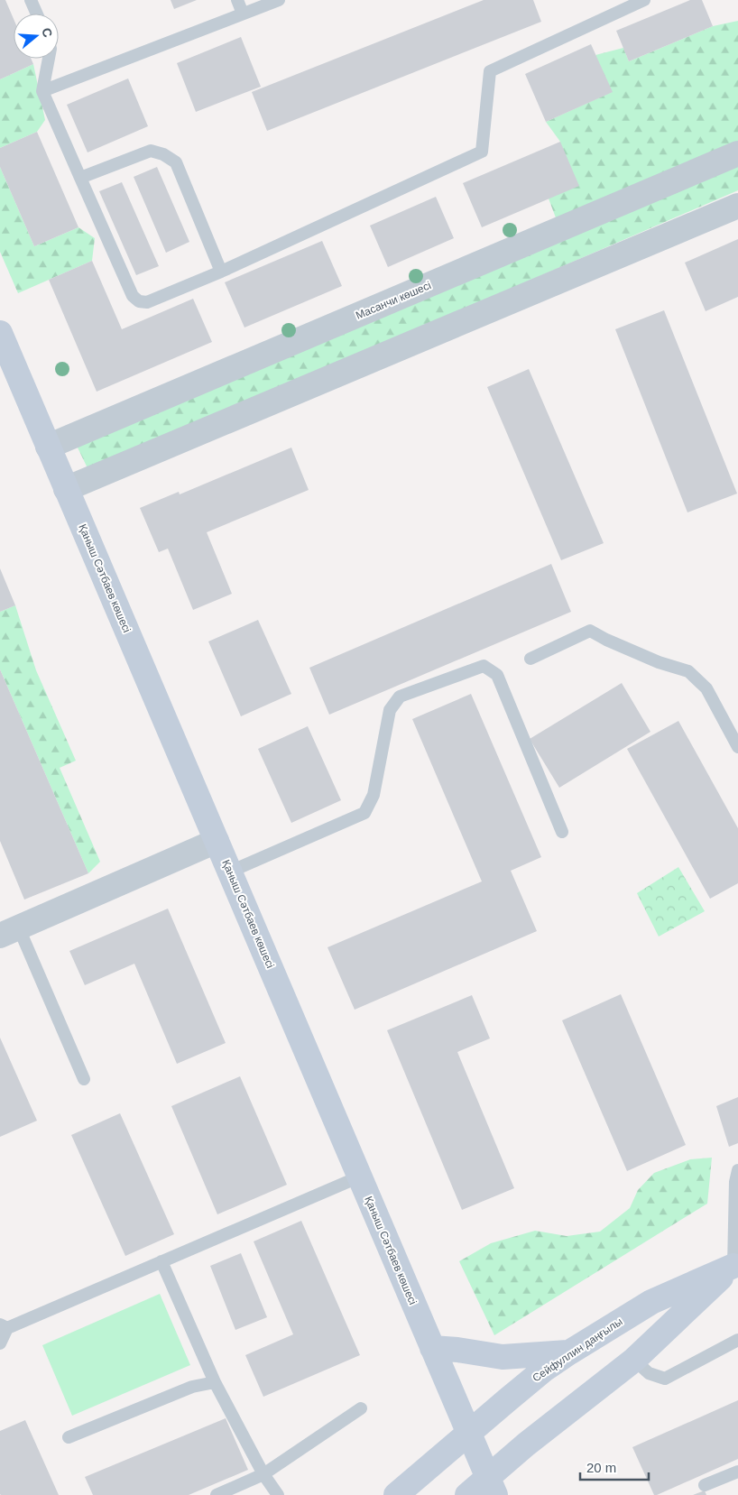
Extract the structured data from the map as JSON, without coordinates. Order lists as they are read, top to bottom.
{
  "streets": {
    "main road": ["Қаныш Сәтбаев көшесі", "Сейфуллин даңғылы"],
    "street": ["Масанчи көшесі"]
  },
  "crossings": [
    ["Масанчи көшесі", "Қаныш Сәтбаев көшесі"],
    ["Қаныш Сәтбаев көшесі", "Сейфуллин даңғылы"]
  ],
  "scale_bar": "20 m",
  "north": "right"
}
